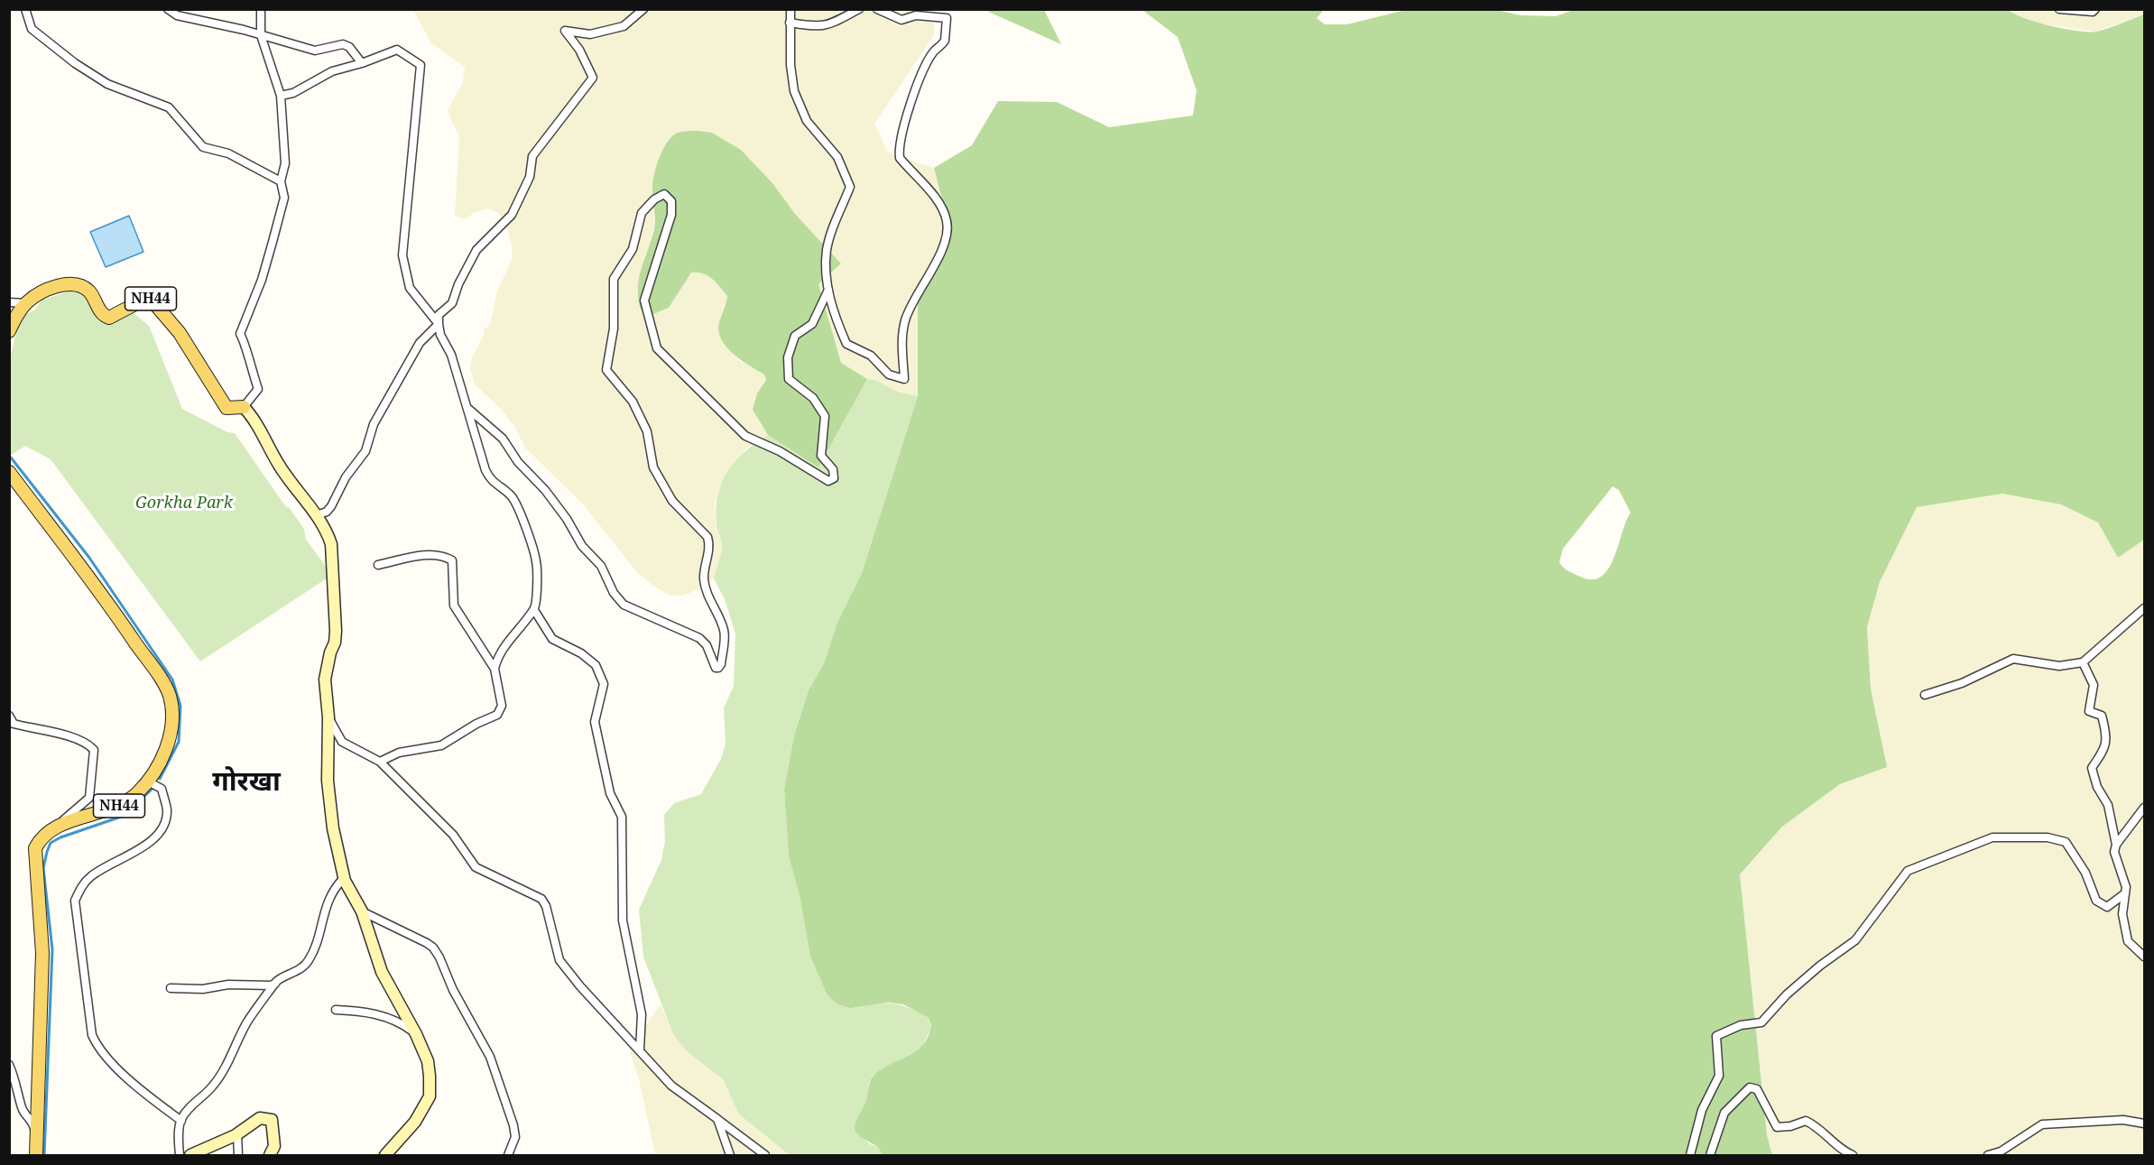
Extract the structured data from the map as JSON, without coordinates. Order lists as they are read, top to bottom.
{
  "streets": {
    "main road": ["NH44"]
  },
  "districts": ["गोरखा"],
  "parks": ["Gorkha Park"]
}
